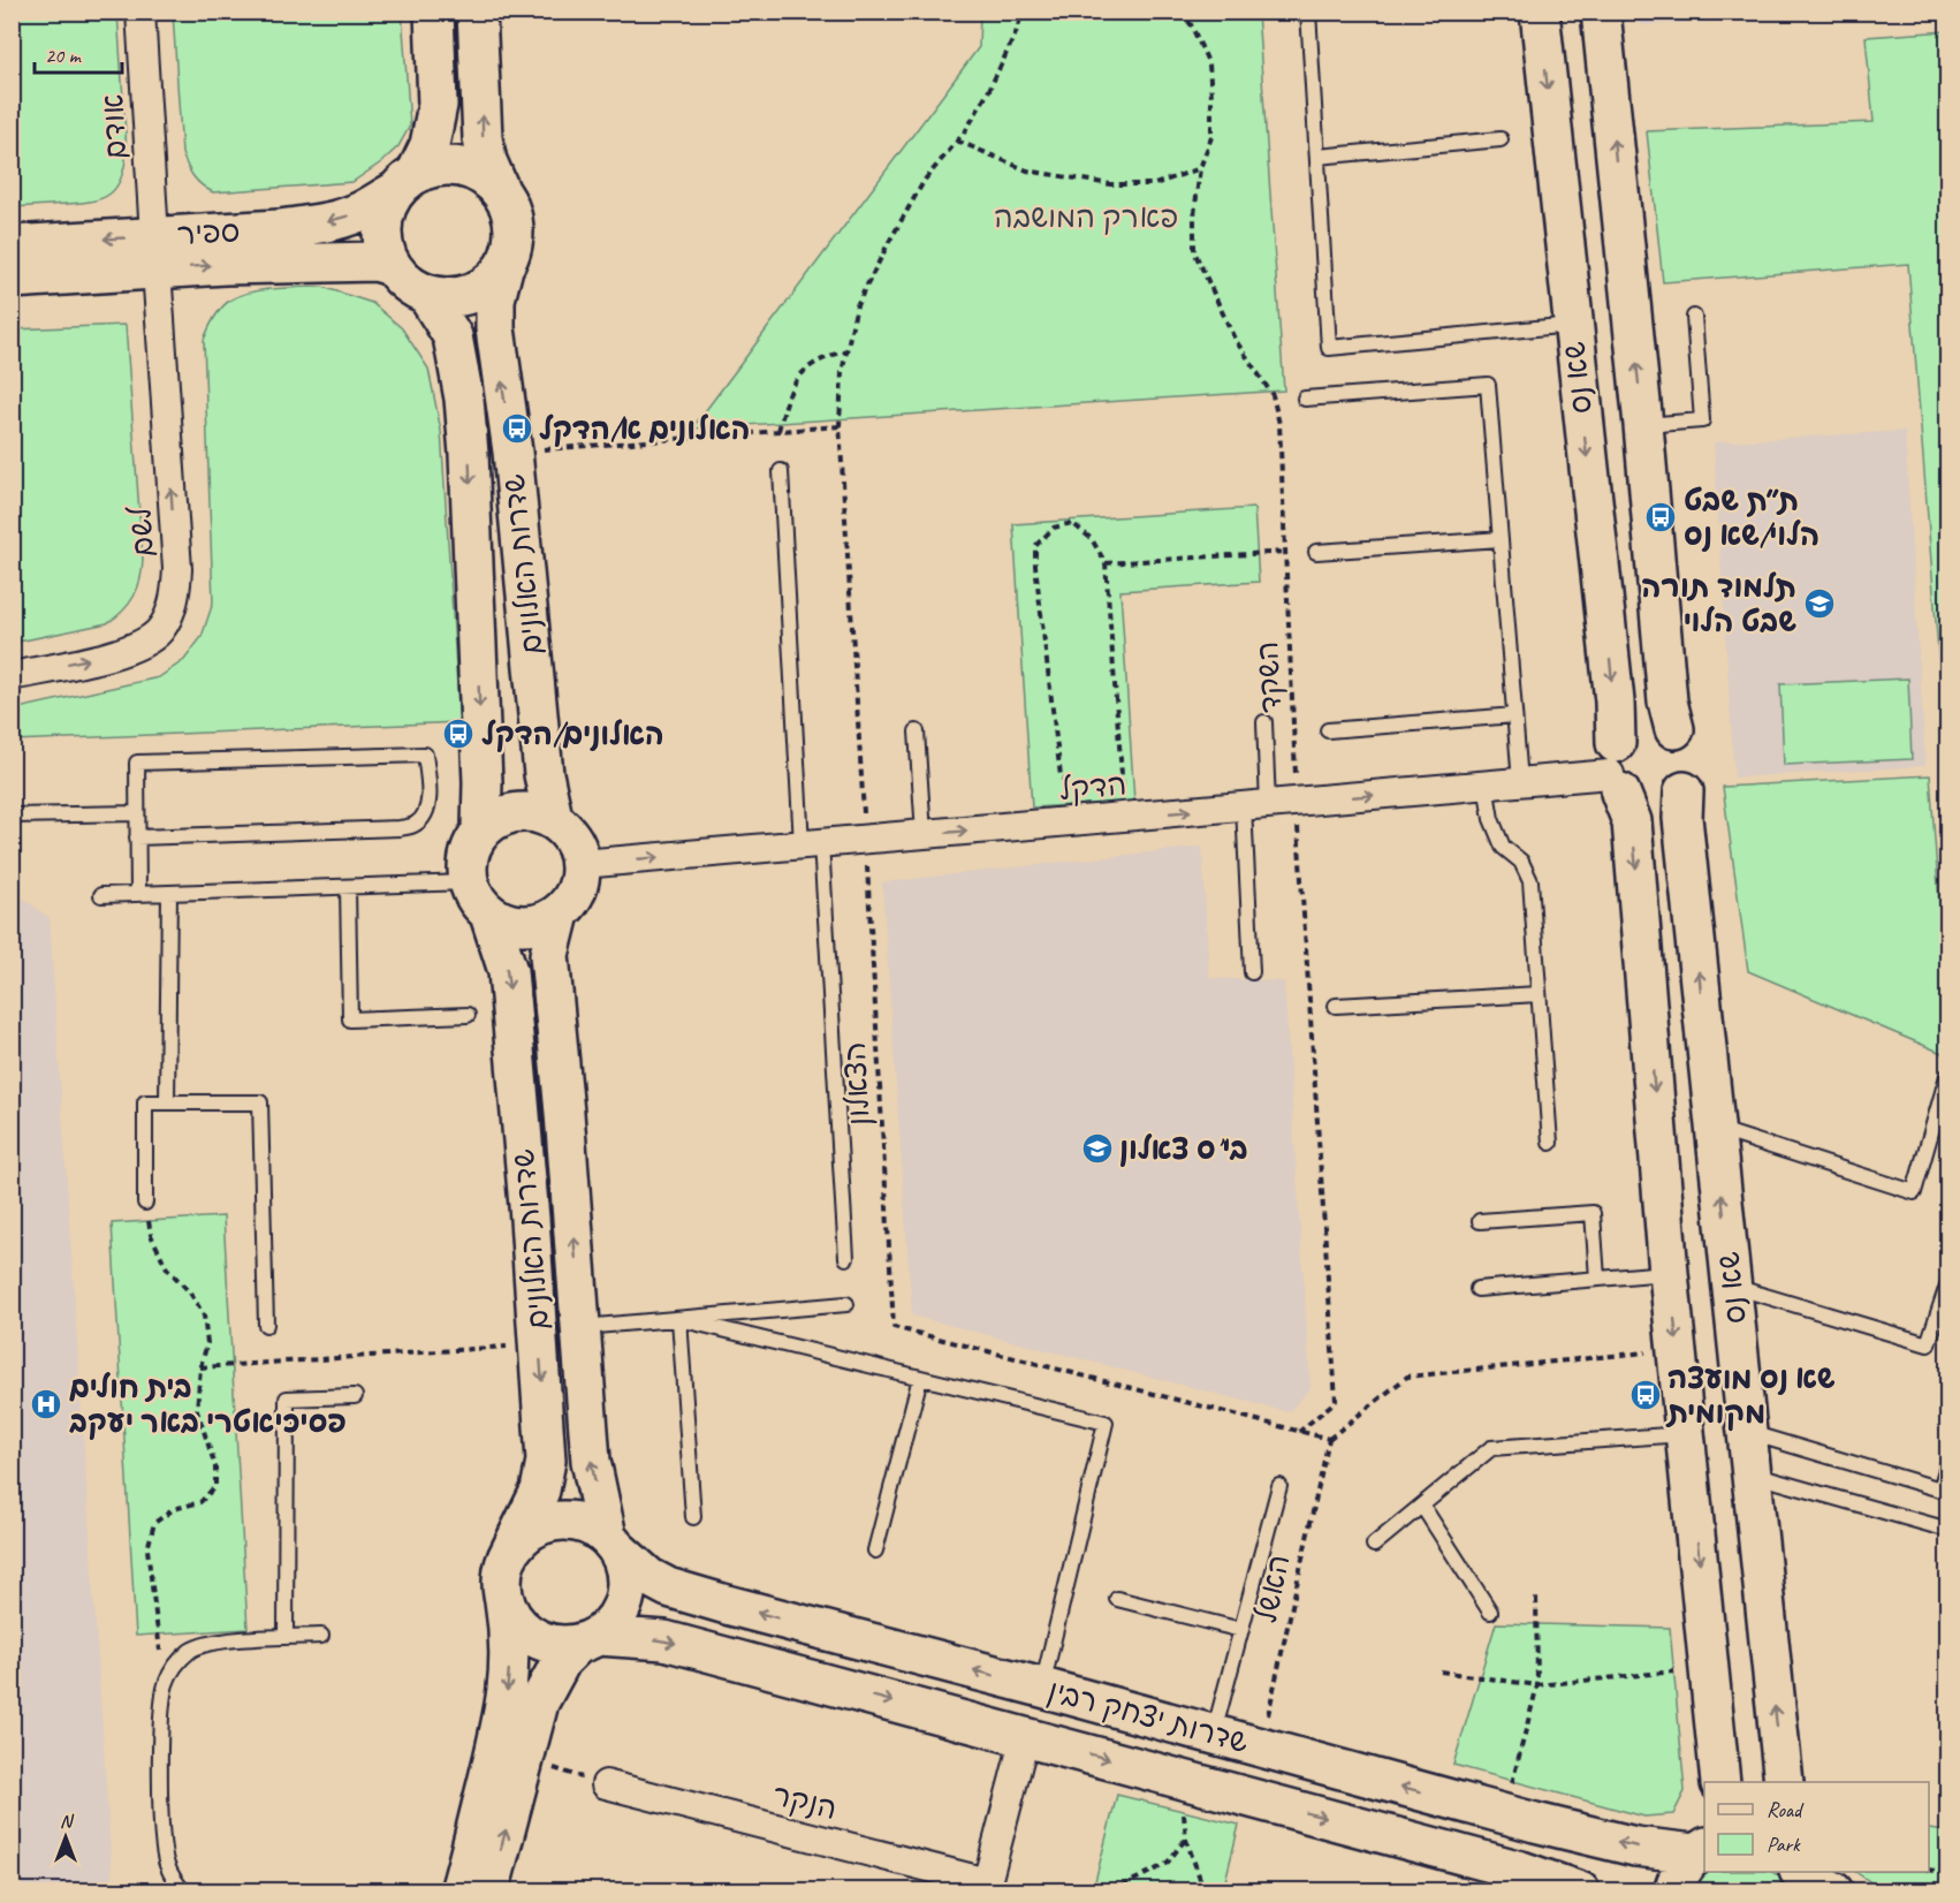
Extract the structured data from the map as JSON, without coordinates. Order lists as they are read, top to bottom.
{
  "streets": {
    "street": [
      "אודם",
      "ספיר",
      "שא נס",
      "לשם",
      "שדרות האלונים",
      "הדקל",
      "שדרות יצחק רבין",
      "הנקר"
    ],
    "path": ["השקד", "הצאלון", "האשל"]
  },
  "crossings": [
    ["אודם", "ספיר"],
    ["אודם", "לשם"],
    ["ספיר", "לשם"],
    ["ספיר", "שדרות האלונים"],
    ["שא נס", "הדקל"],
    ["שדרות האלונים", "הדקל"],
    ["שדרות האלונים", "שדרות יצחק רבין"],
    ["השקד", "הדקל"],
    ["השקד", "הצאלון"],
    ["הדקל", "הצאלון"],
    ["האשל", "שדרות יצחק רבין"]
  ],
  "one_way": ["לשם", "הדקל"],
  "parks": ["פארק המושבה"],
  "places": {
    "bus stop": [
      "האלונים א/הדקל",
      "ת״ת שבט הלוי/שא נס",
      "האלונים/הדקל",
      "שא נס מועצה מקומית"
    ],
    "school or university": ["תלמוד תורה שבט הלוי", "בי\"ס צאלון"],
    "hospital": ["בית חולים פסיכיאטרי באר יעקב"]
  },
  "legend": ["Road", "Park"],
  "scale_bar": "20 m",
  "north": "top"
}
